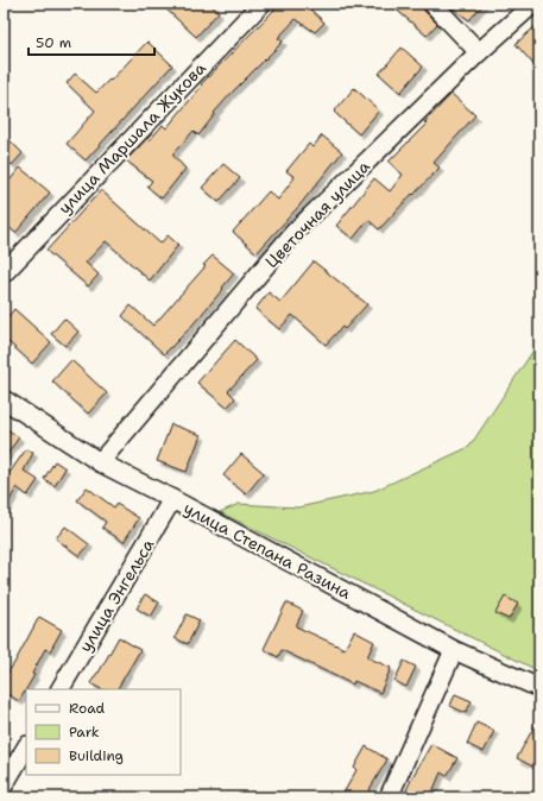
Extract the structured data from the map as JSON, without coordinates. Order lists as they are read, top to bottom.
{
  "streets": {
    "street": [
      "улица Маршала Жукова",
      "Цветочная улица",
      "улица Степана Разина",
      "улица Энгельса"
    ]
  },
  "crossings": [
    ["Цветочная улица", "улица Степана Разина"],
    ["улица Степана Разина", "улица Энгельса"]
  ],
  "legend": ["Road", "Park", "Building"],
  "scale_bar": "50 m"
}
